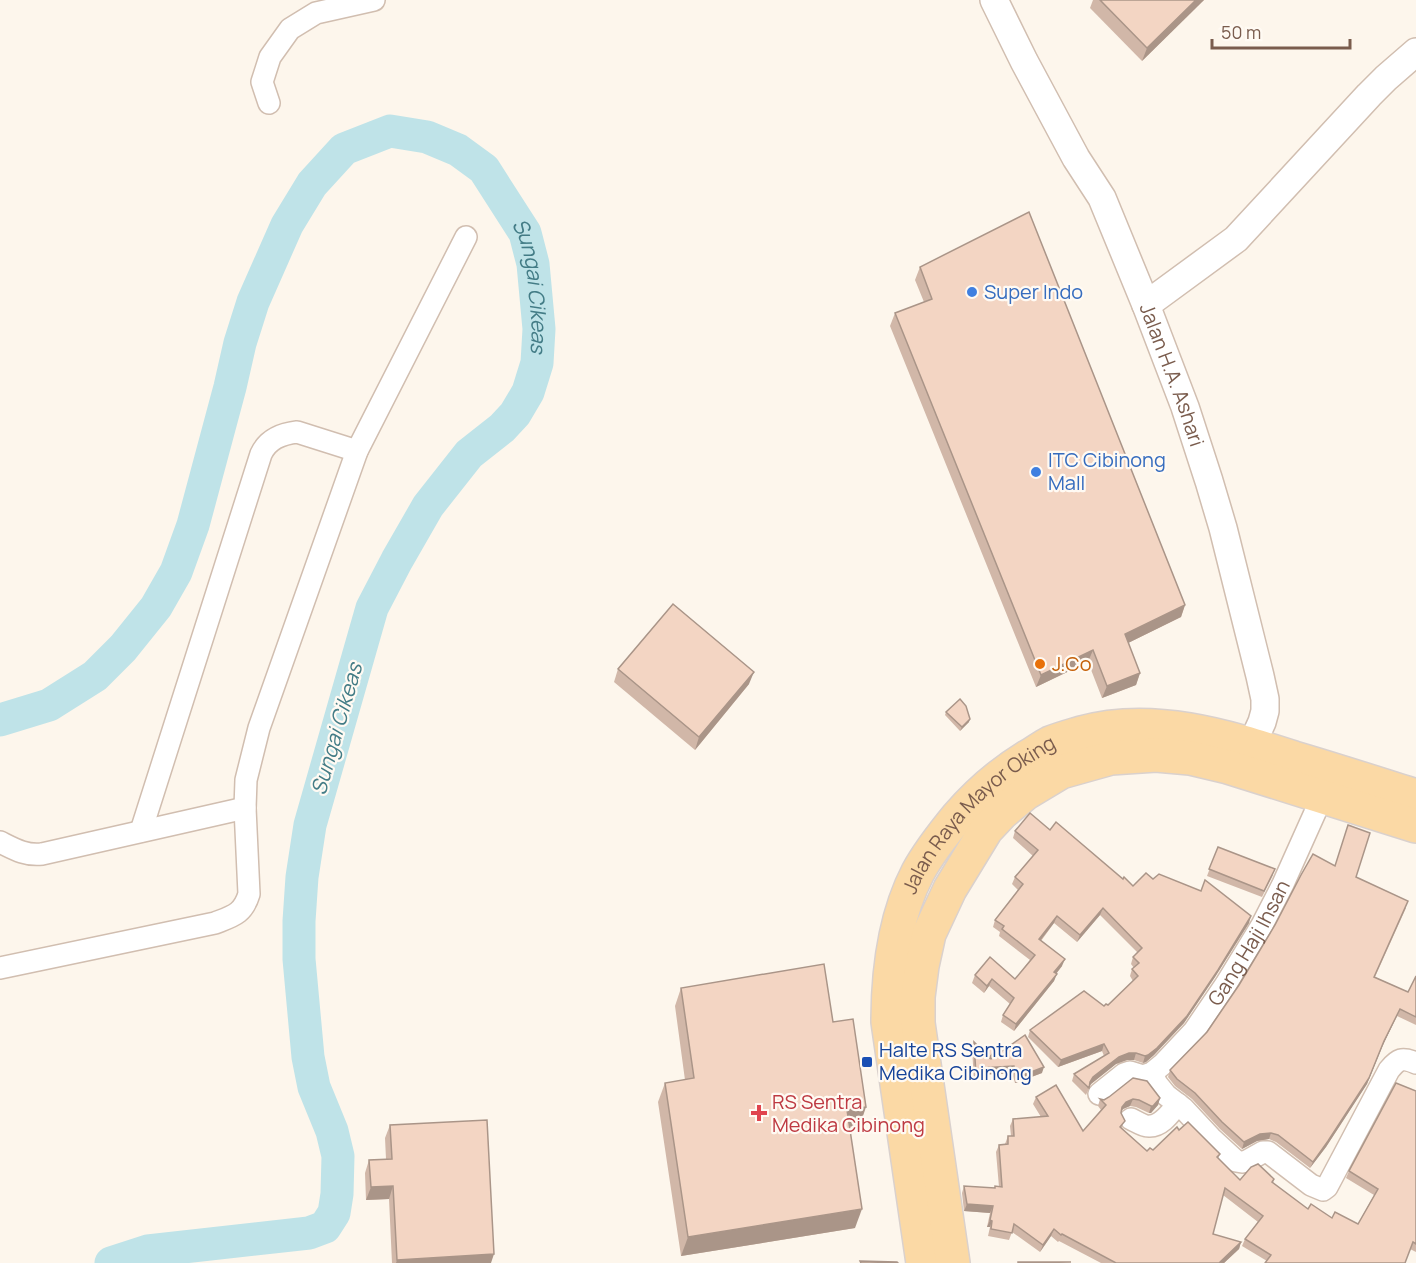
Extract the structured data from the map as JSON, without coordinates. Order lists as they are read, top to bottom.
{
  "streets": {
    "main road": ["Jalan Raya Mayor Oking"],
    "street": ["Jalan H.A. Ashari", "Gang Haji Ihsan"]
  },
  "crossings": [
    ["Jalan H.A. Ashari", "Jalan Raya Mayor Oking"],
    ["Jalan Raya Mayor Oking", "Gang Haji Ihsan"]
  ],
  "water": ["Sungai Cikeas"],
  "places": {
    "other": ["Super Indo", "ITC Cibinong Mall", "J.Co"],
    "transit": ["Halte RS Sentra Medika Cibinong"],
    "health": ["RS Sentra Medika Cibinong"]
  },
  "scale_bar": "50 m"
}
